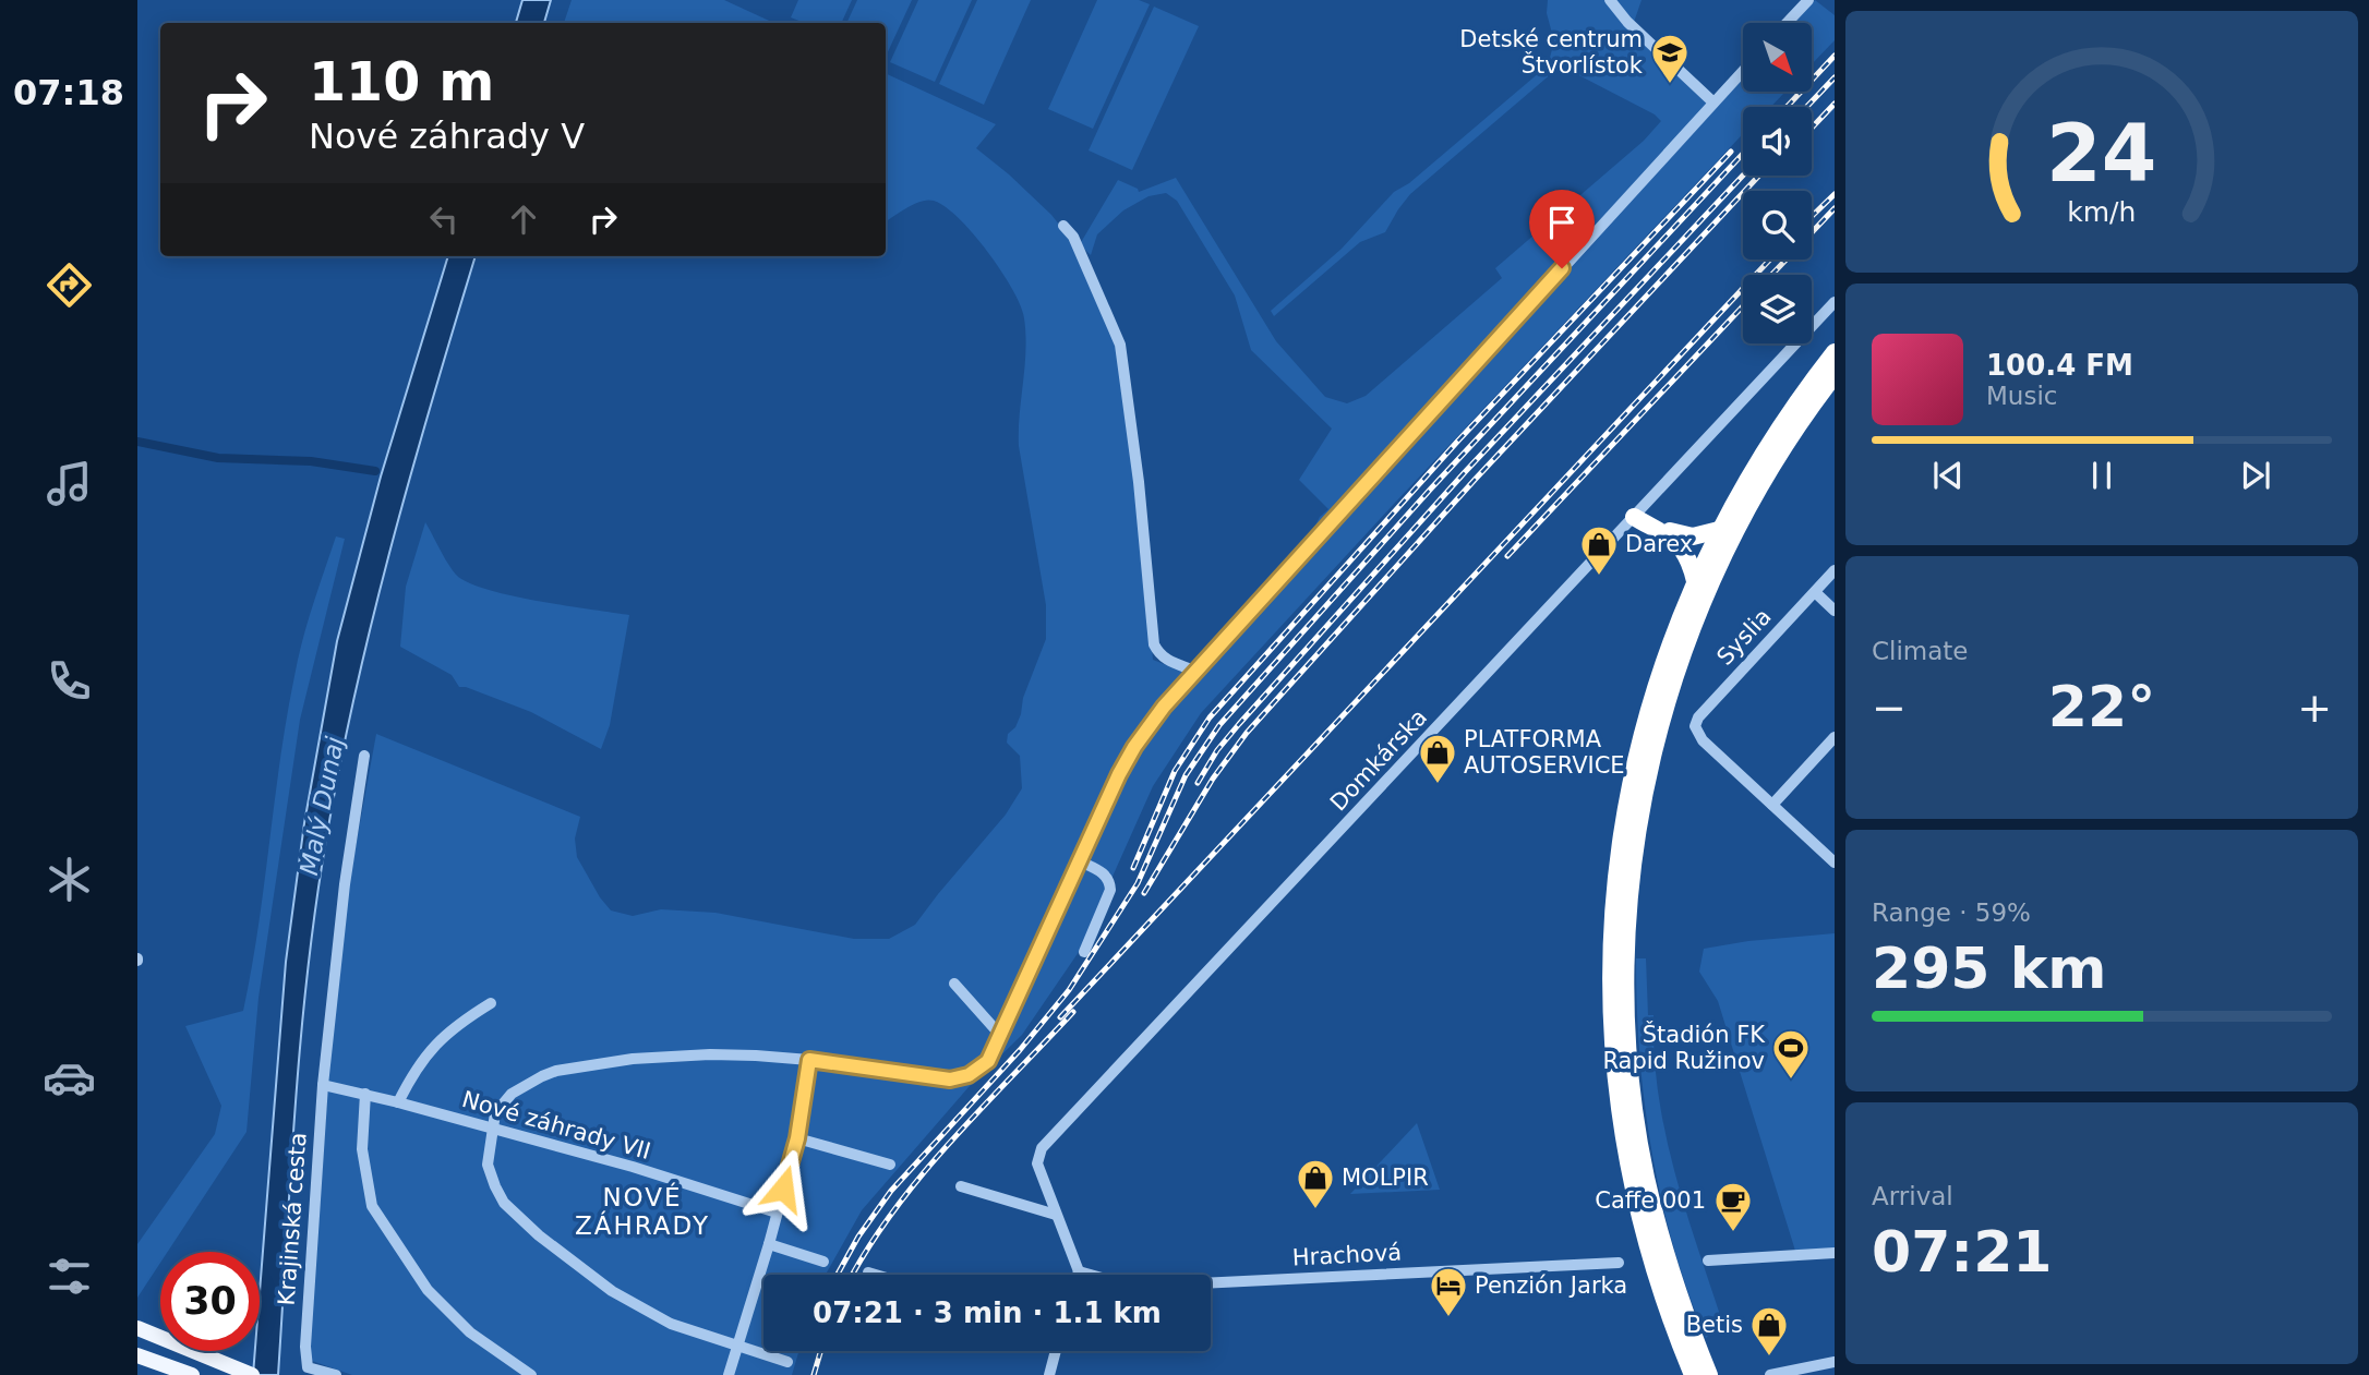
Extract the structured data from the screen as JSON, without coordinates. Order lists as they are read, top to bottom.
{
  "streets": {
    "street": [
      "Syslia",
      "Domkárska",
      "Nové záhrady VII",
      "Krajinská cesta",
      "Hrachová"
    ]
  },
  "crossings": [
    ["Domkárska", "Hrachová"],
    ["Nové záhrady VII", "Krajinská cesta"]
  ],
  "districts": ["NOVÉ ZÁHRADY"],
  "water": ["Malý Dunaj"],
  "places": {
    "school or university": ["Detské centrum Štvorlístok"],
    "shop": [
      "Darex",
      "PLATFORMA AUTOSERVICE",
      "MOLPIR",
      "Betis"
    ],
    "sports": ["Štadión FK Rapid Ružinov"],
    "cafe": ["Caffe 001"],
    "hotel": ["Penzión Jarka"]
  },
  "north": "bottom right",
  "page": {
    "tabs": "07:18",
    "turn": ["110 m", "Nové záhrady V"],
    "song": ["100.4 FM", "Music"],
    "tile": [
      "Climate",
      ["Range · 59%", "295 km"],
      ["Arrival", "07:21"]
    ],
    "heat": ["−", "22°", "+"],
    "limit": "30",
    "trip": "07:21 · 3 min · 1.1 km",
    "gauge": ["24", "km/h"]
  }
}
